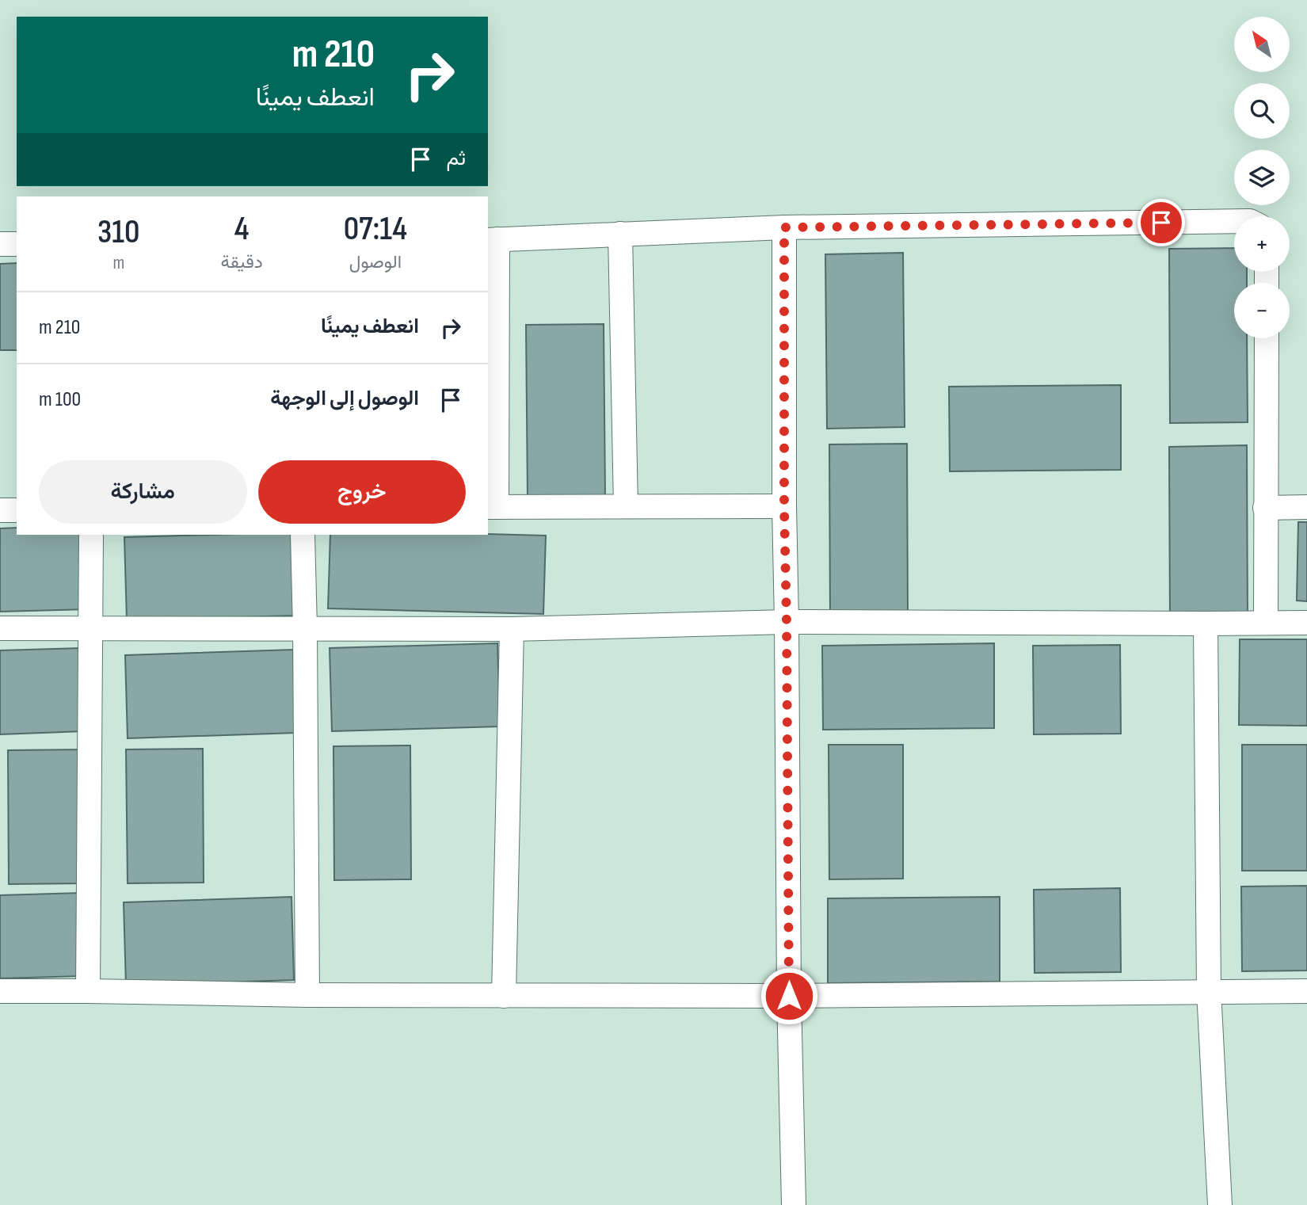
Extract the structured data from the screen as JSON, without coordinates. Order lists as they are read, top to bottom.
{
  "north": "top left",
  "page": {
    "map_buttons": ["+", "−"],
    "turn": ["210 m", "انعطف يمينًا"],
    "then": "ثم",
    "eta": [
      "07:14",
      "الوصول",
      "4",
      "دقيقة",
      "310",
      "m"
    ],
    "list": [
      {
        "name": "انعطف يمينًا",
        "value": "210 m"
      },
      {
        "name": "الوصول إلى الوجهة",
        "value": "100 m"
      }
    ],
    "buttons": ["خروج", "مشاركة"]
  }
}
